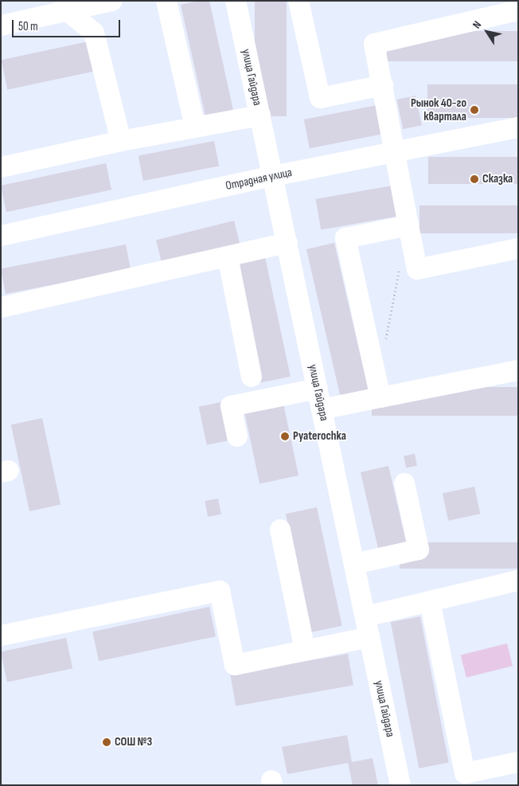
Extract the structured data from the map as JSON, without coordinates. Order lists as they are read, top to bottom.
{
  "streets": {
    "street": ["улица Гайдара", "Отрадная улица"]
  },
  "crossings": [
    ["улица Гайдара", "Отрадная улица"]
  ],
  "places": [
    "Рынок 40-го квартала",
    "Сказка",
    "Pyaterochka",
    "СОШ №3"
  ],
  "scale_bar": "50 m",
  "north": "top left"
}
